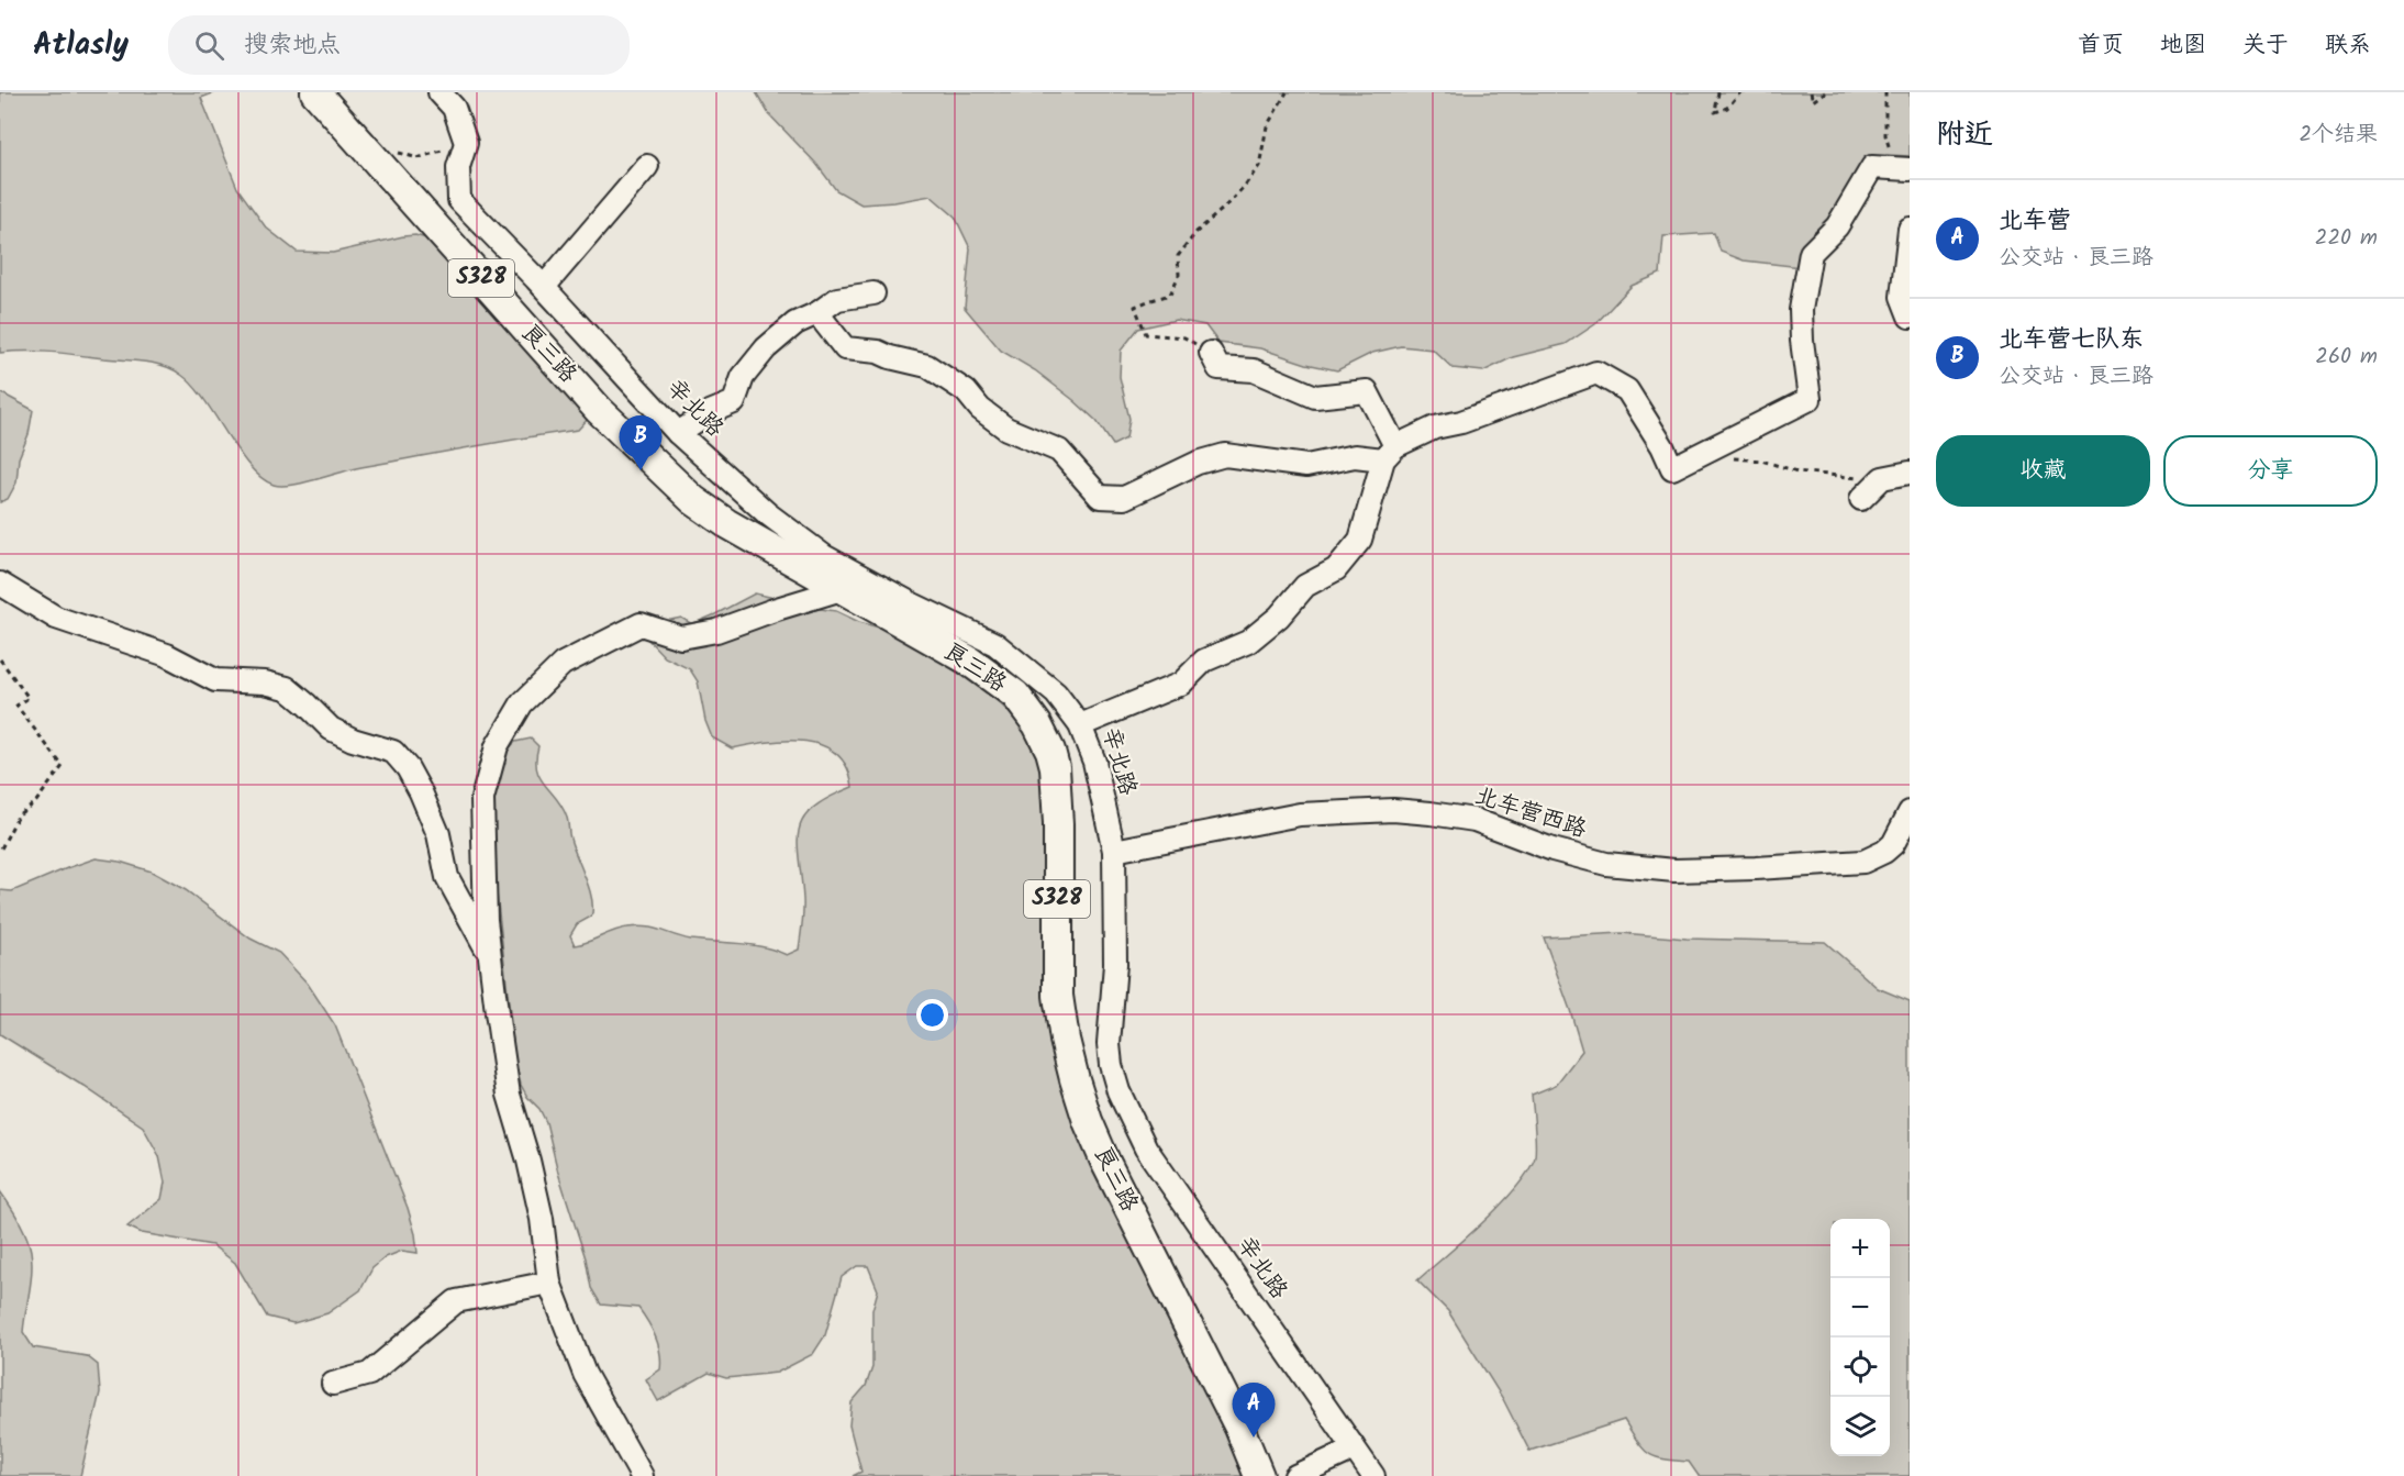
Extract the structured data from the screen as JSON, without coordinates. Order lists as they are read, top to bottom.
{
  "streets": {
    "main road": ["S328", "良三路"],
    "street": ["辛北路", "北车营西路"]
  },
  "crossings": [
    ["辛北路", "北车营西路"]
  ],
  "page": {
    "header": "Atlasly",
    "search": "搜索地点",
    "nav": [
      "首页",
      "地图",
      "关于",
      "联系"
    ],
    "heading": ["附近", "2个结果"],
    "list": [
      {
        "mark": "A",
        "name": "北车营",
        "note": "公交站 · 良三路",
        "value": "220 m"
      },
      {
        "mark": "B",
        "name": "北车营七队东",
        "note": "公交站 · 良三路",
        "value": "260 m"
      }
    ],
    "pins": ["B", "A"],
    "buttons": ["收藏", "分享"],
    "map_buttons": ["+", "−"]
  }
}
